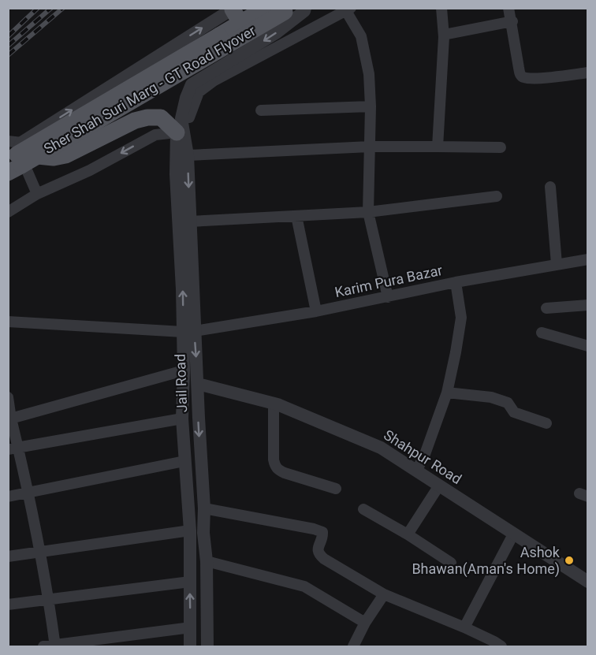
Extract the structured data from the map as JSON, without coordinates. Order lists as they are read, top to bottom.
{
  "streets": {
    "main road": ["Sher Shah Suri Marg - GT Road Flyover"],
    "street": ["Karim Pura Bazar", "Jail Road", "Shahpur Road"]
  },
  "crossings": [
    ["Karim Pura Bazar", "Jail Road"],
    ["Jail Road", "Shahpur Road"]
  ],
  "places": ["Ashok Bhawan(Aman's Home)"]
}
